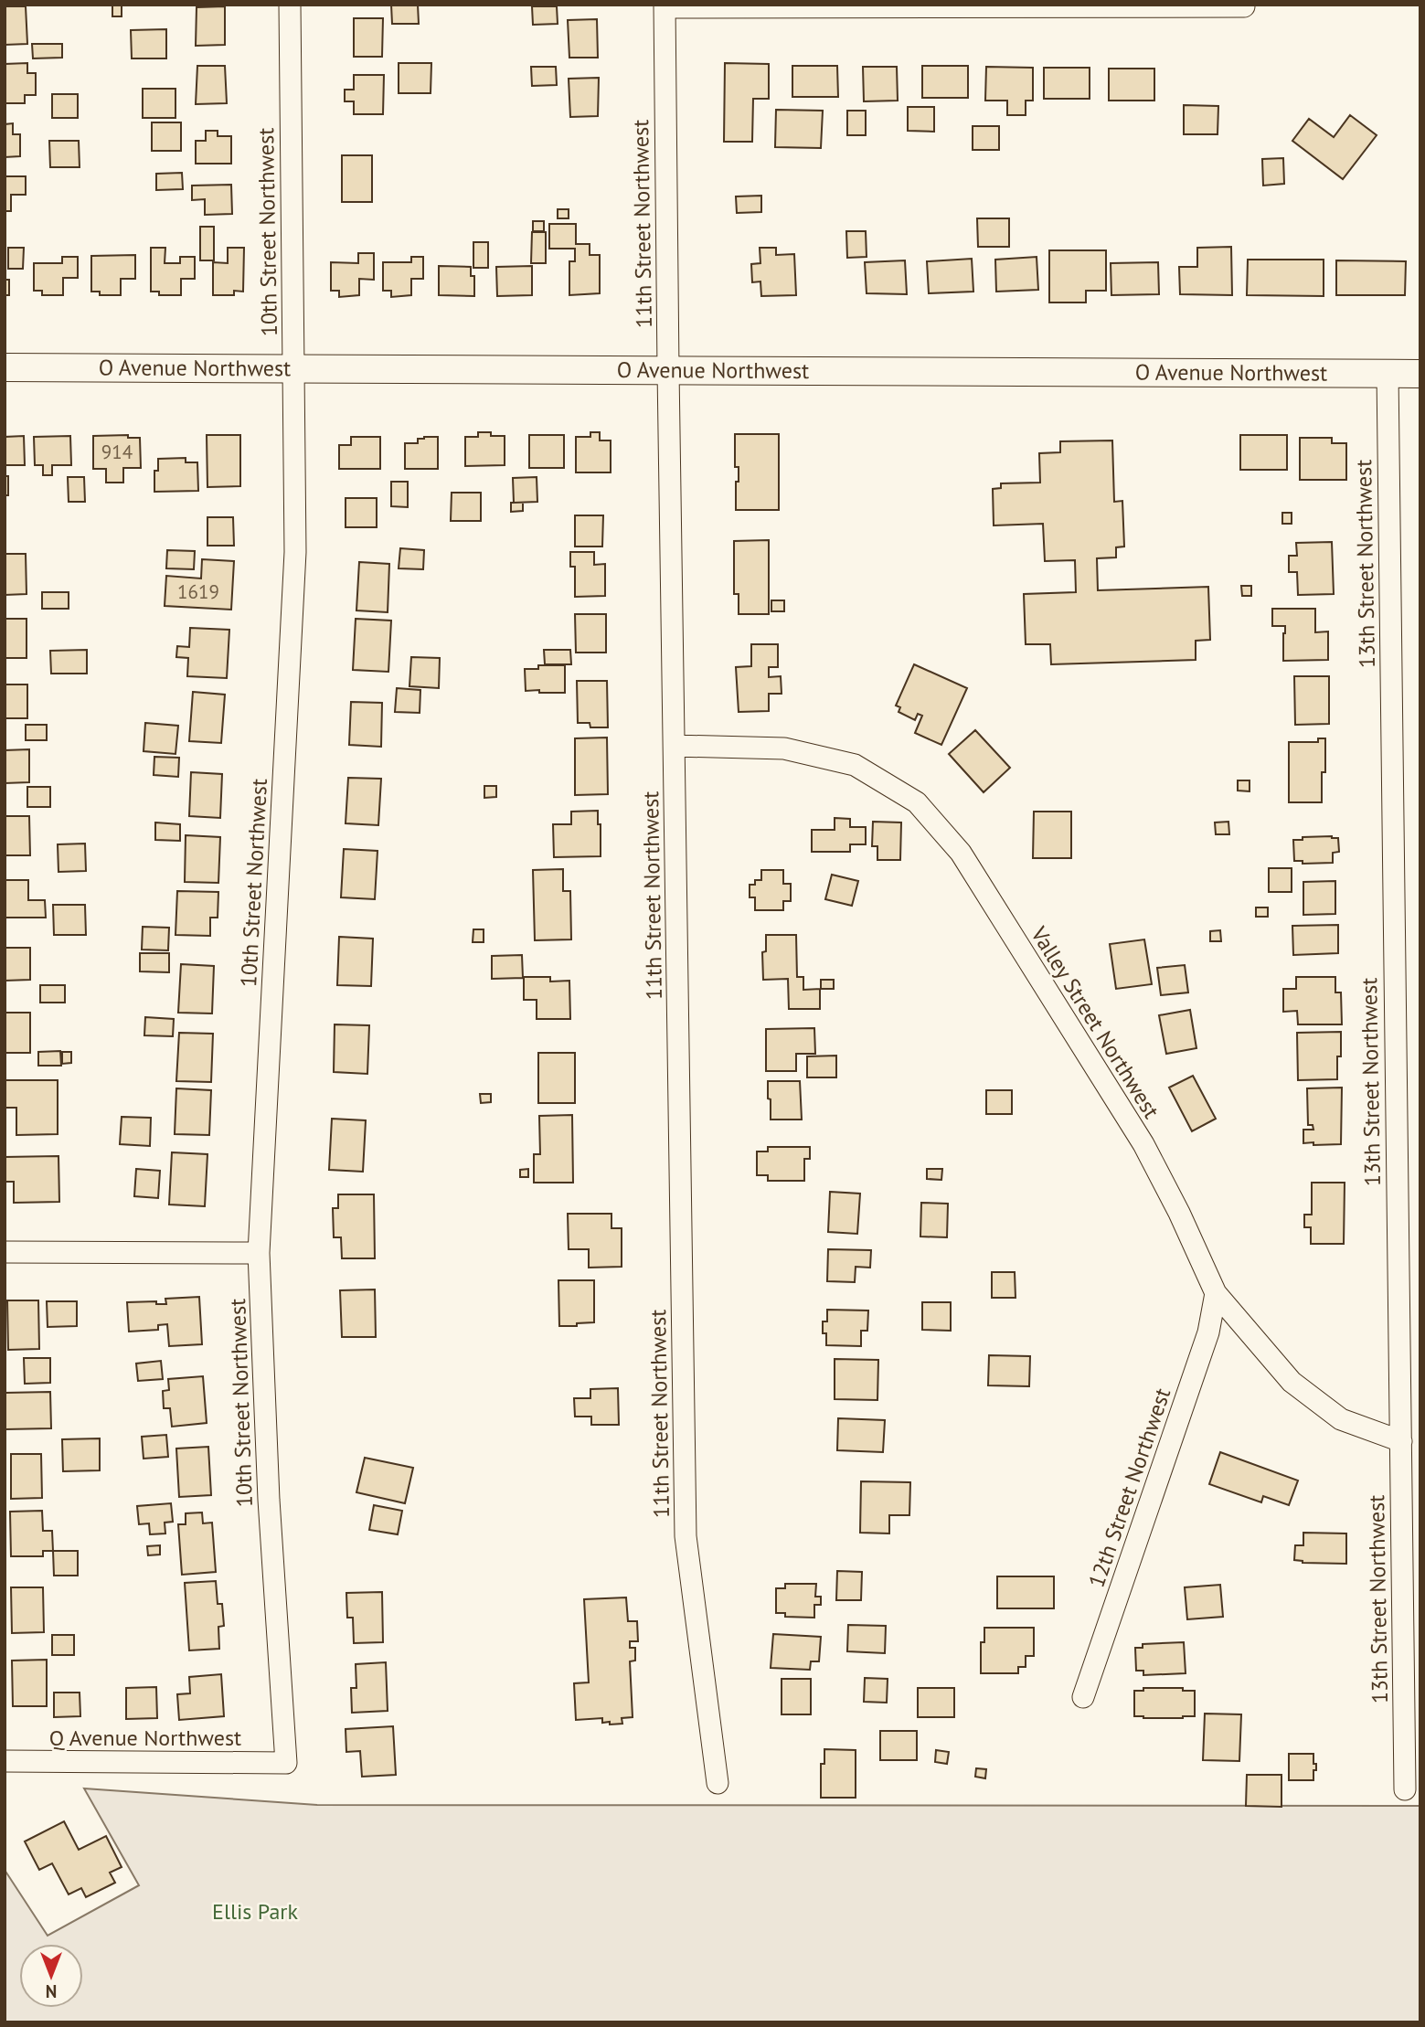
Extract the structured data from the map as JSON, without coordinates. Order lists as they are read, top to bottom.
{
  "streets": {
    "street": [
      "11th Street Northwest",
      "10th Street Northwest",
      "O Avenue Northwest",
      "13th Street Northwest",
      "Valley Street Northwest",
      "12th Street Northwest",
      "Q Avenue Northwest"
    ]
  },
  "crossings": [
    ["11th Street Northwest", "O Avenue Northwest"],
    ["11th Street Northwest", "Valley Street Northwest"],
    ["10th Street Northwest", "O Avenue Northwest"],
    ["10th Street Northwest", "Q Avenue Northwest"],
    ["O Avenue Northwest", "13th Street Northwest"],
    ["13th Street Northwest", "Valley Street Northwest"],
    ["Valley Street Northwest", "12th Street Northwest"]
  ],
  "parks": ["Ellis Park"],
  "house_numbers": ["914", "1619"],
  "north": "bottom"
}
